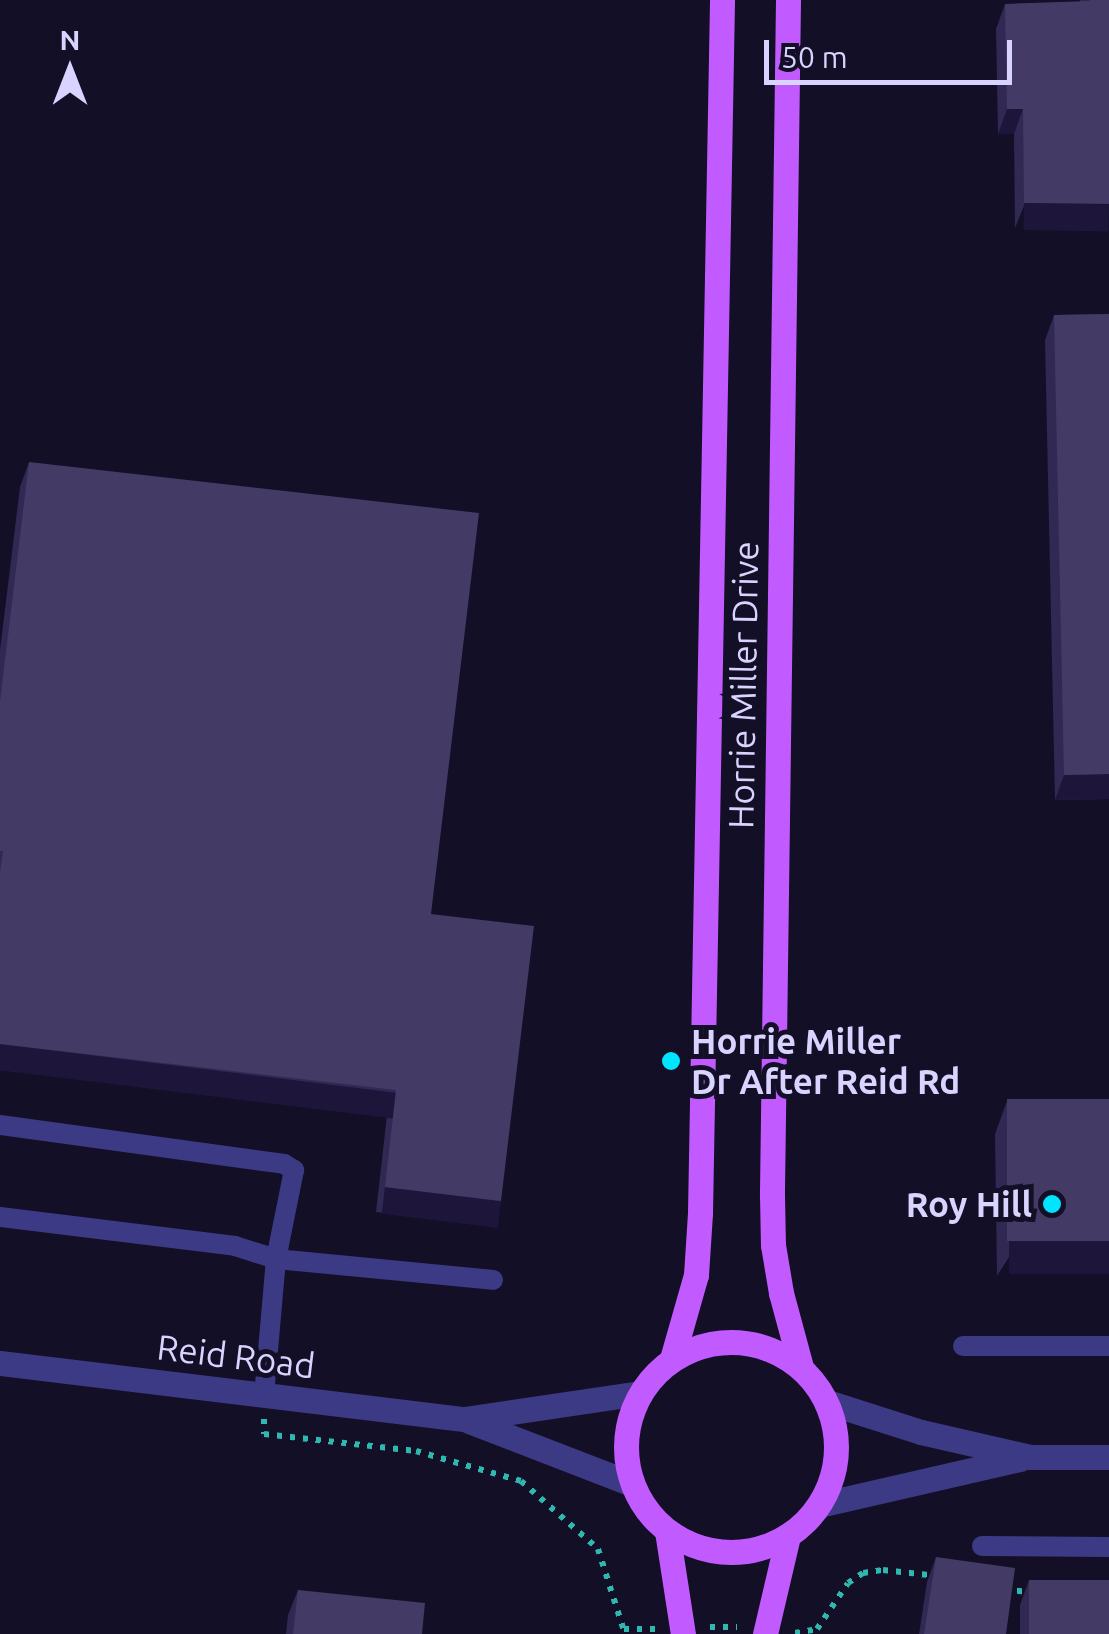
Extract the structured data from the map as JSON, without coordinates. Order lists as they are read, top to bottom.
{
  "streets": {
    "main road": ["Horrie Miller Drive"],
    "street": ["Reid Road"]
  },
  "crossings": [
    ["Horrie Miller Drive", "Reid Road"]
  ],
  "places": ["Horrie Miller Dr After Reid Rd", "Roy Hill"],
  "scale_bar": "50 m",
  "north": "top"
}
